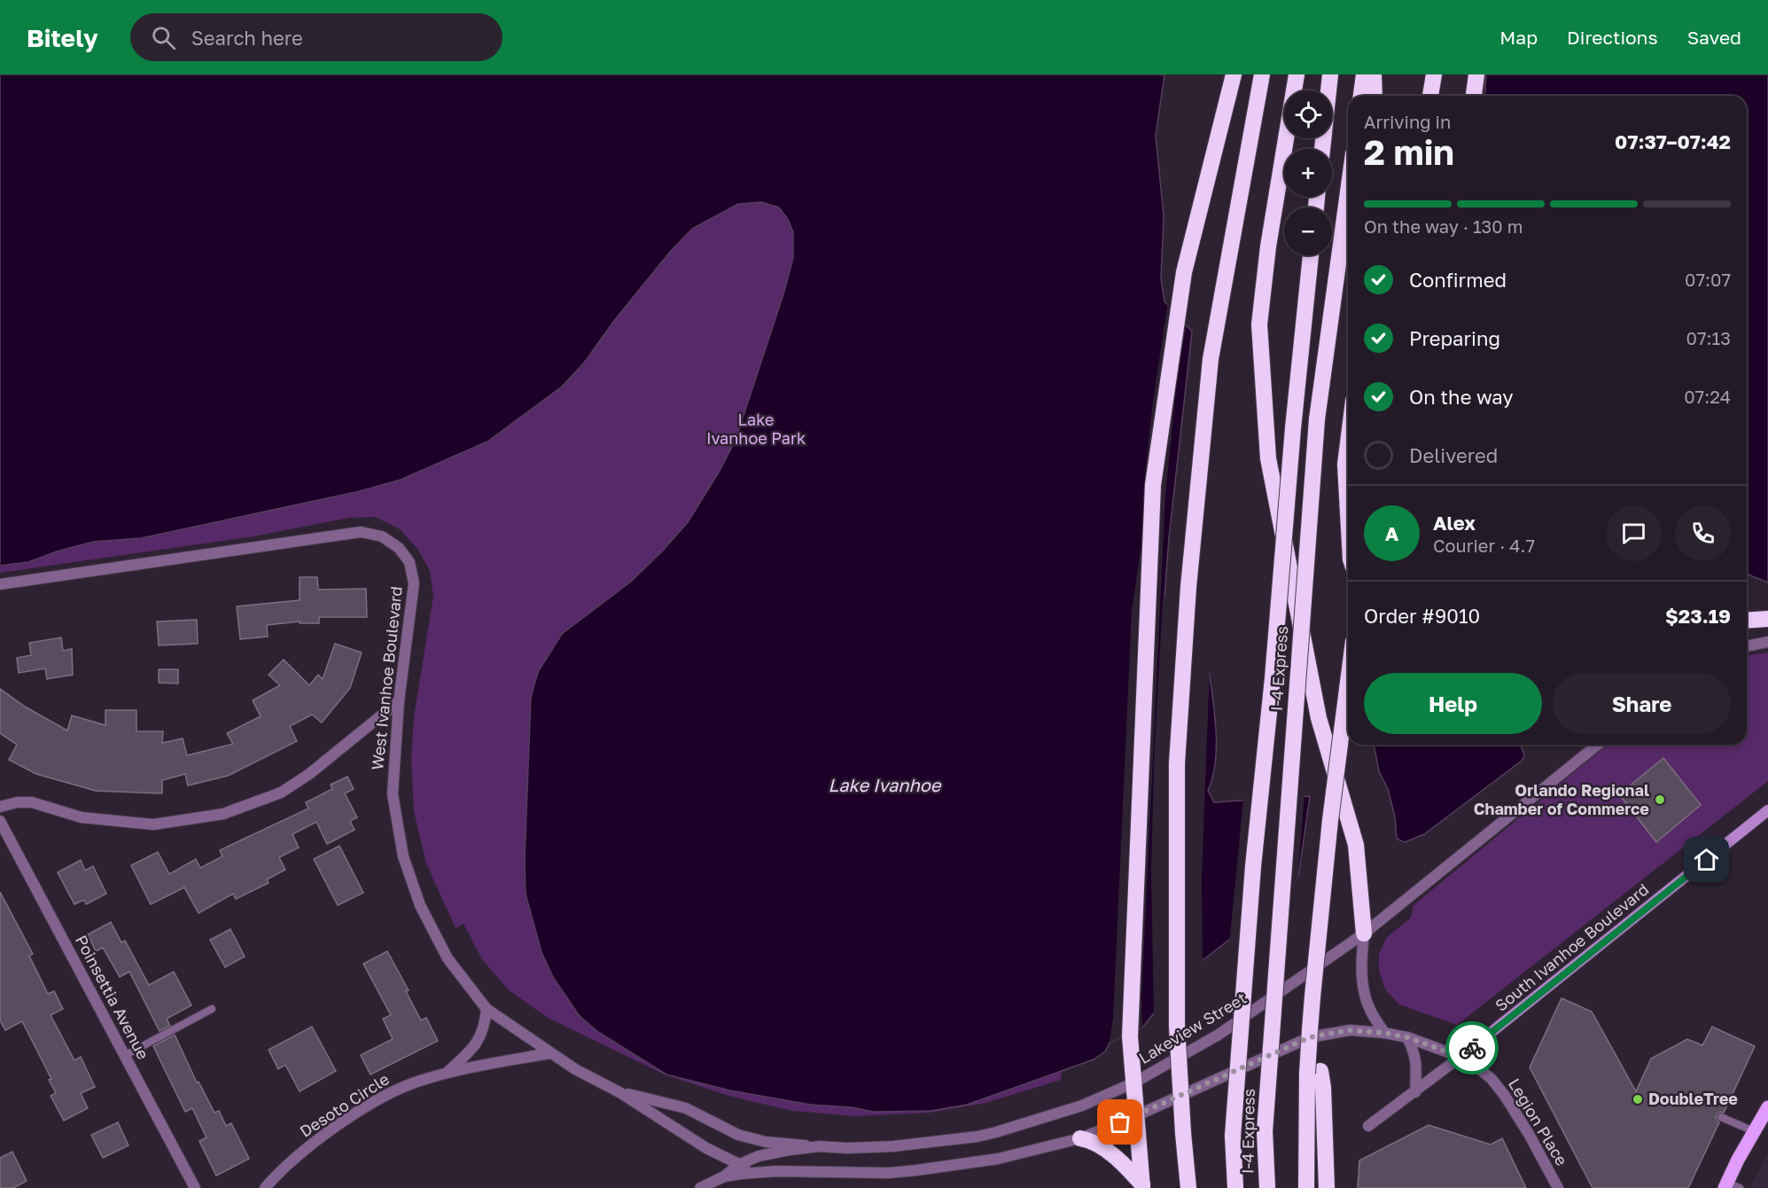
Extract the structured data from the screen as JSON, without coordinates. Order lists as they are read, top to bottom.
{
  "streets": {
    "highway": ["I-4 Express"],
    "main road": ["South Ivanhoe Boulevard"],
    "street": [
      "West Ivanhoe Boulevard",
      "Poinsettia Avenue",
      "Lakeview Street",
      "Desoto Circle",
      "Legion Place"
    ]
  },
  "crossings": [
    ["West Ivanhoe Boulevard", "Lakeview Street"],
    ["West Ivanhoe Boulevard", "Desoto Circle"],
    ["South Ivanhoe Boulevard", "Legion Place"],
    ["Lakeview Street", "Legion Place"]
  ],
  "water": ["Lake Ivanhoe"],
  "parks": ["Lake Ivanhoe Park"],
  "places": ["Orlando Regional Chamber of Commerce", "DoubleTree"],
  "page": {
    "header": "Bitely",
    "search": "Search here",
    "nav": ["Map", "Directions", "Saved"],
    "map_buttons": ["+", "−"],
    "heading": ["2 min", "Arriving in", "07:37–07:42"],
    "panel": [
      "Alex",
      "Courier · 4.7",
      "Order #9010",
      "$23.19"
    ],
    "bar": "On the way · 130 m",
    "list": [
      ["Confirmed", "07:07"],
      ["Preparing", "07:13"],
      ["On the way", "07:24"],
      "Delivered"
    ],
    "round": "A",
    "buttons": ["Help", "Share"]
  }
}
